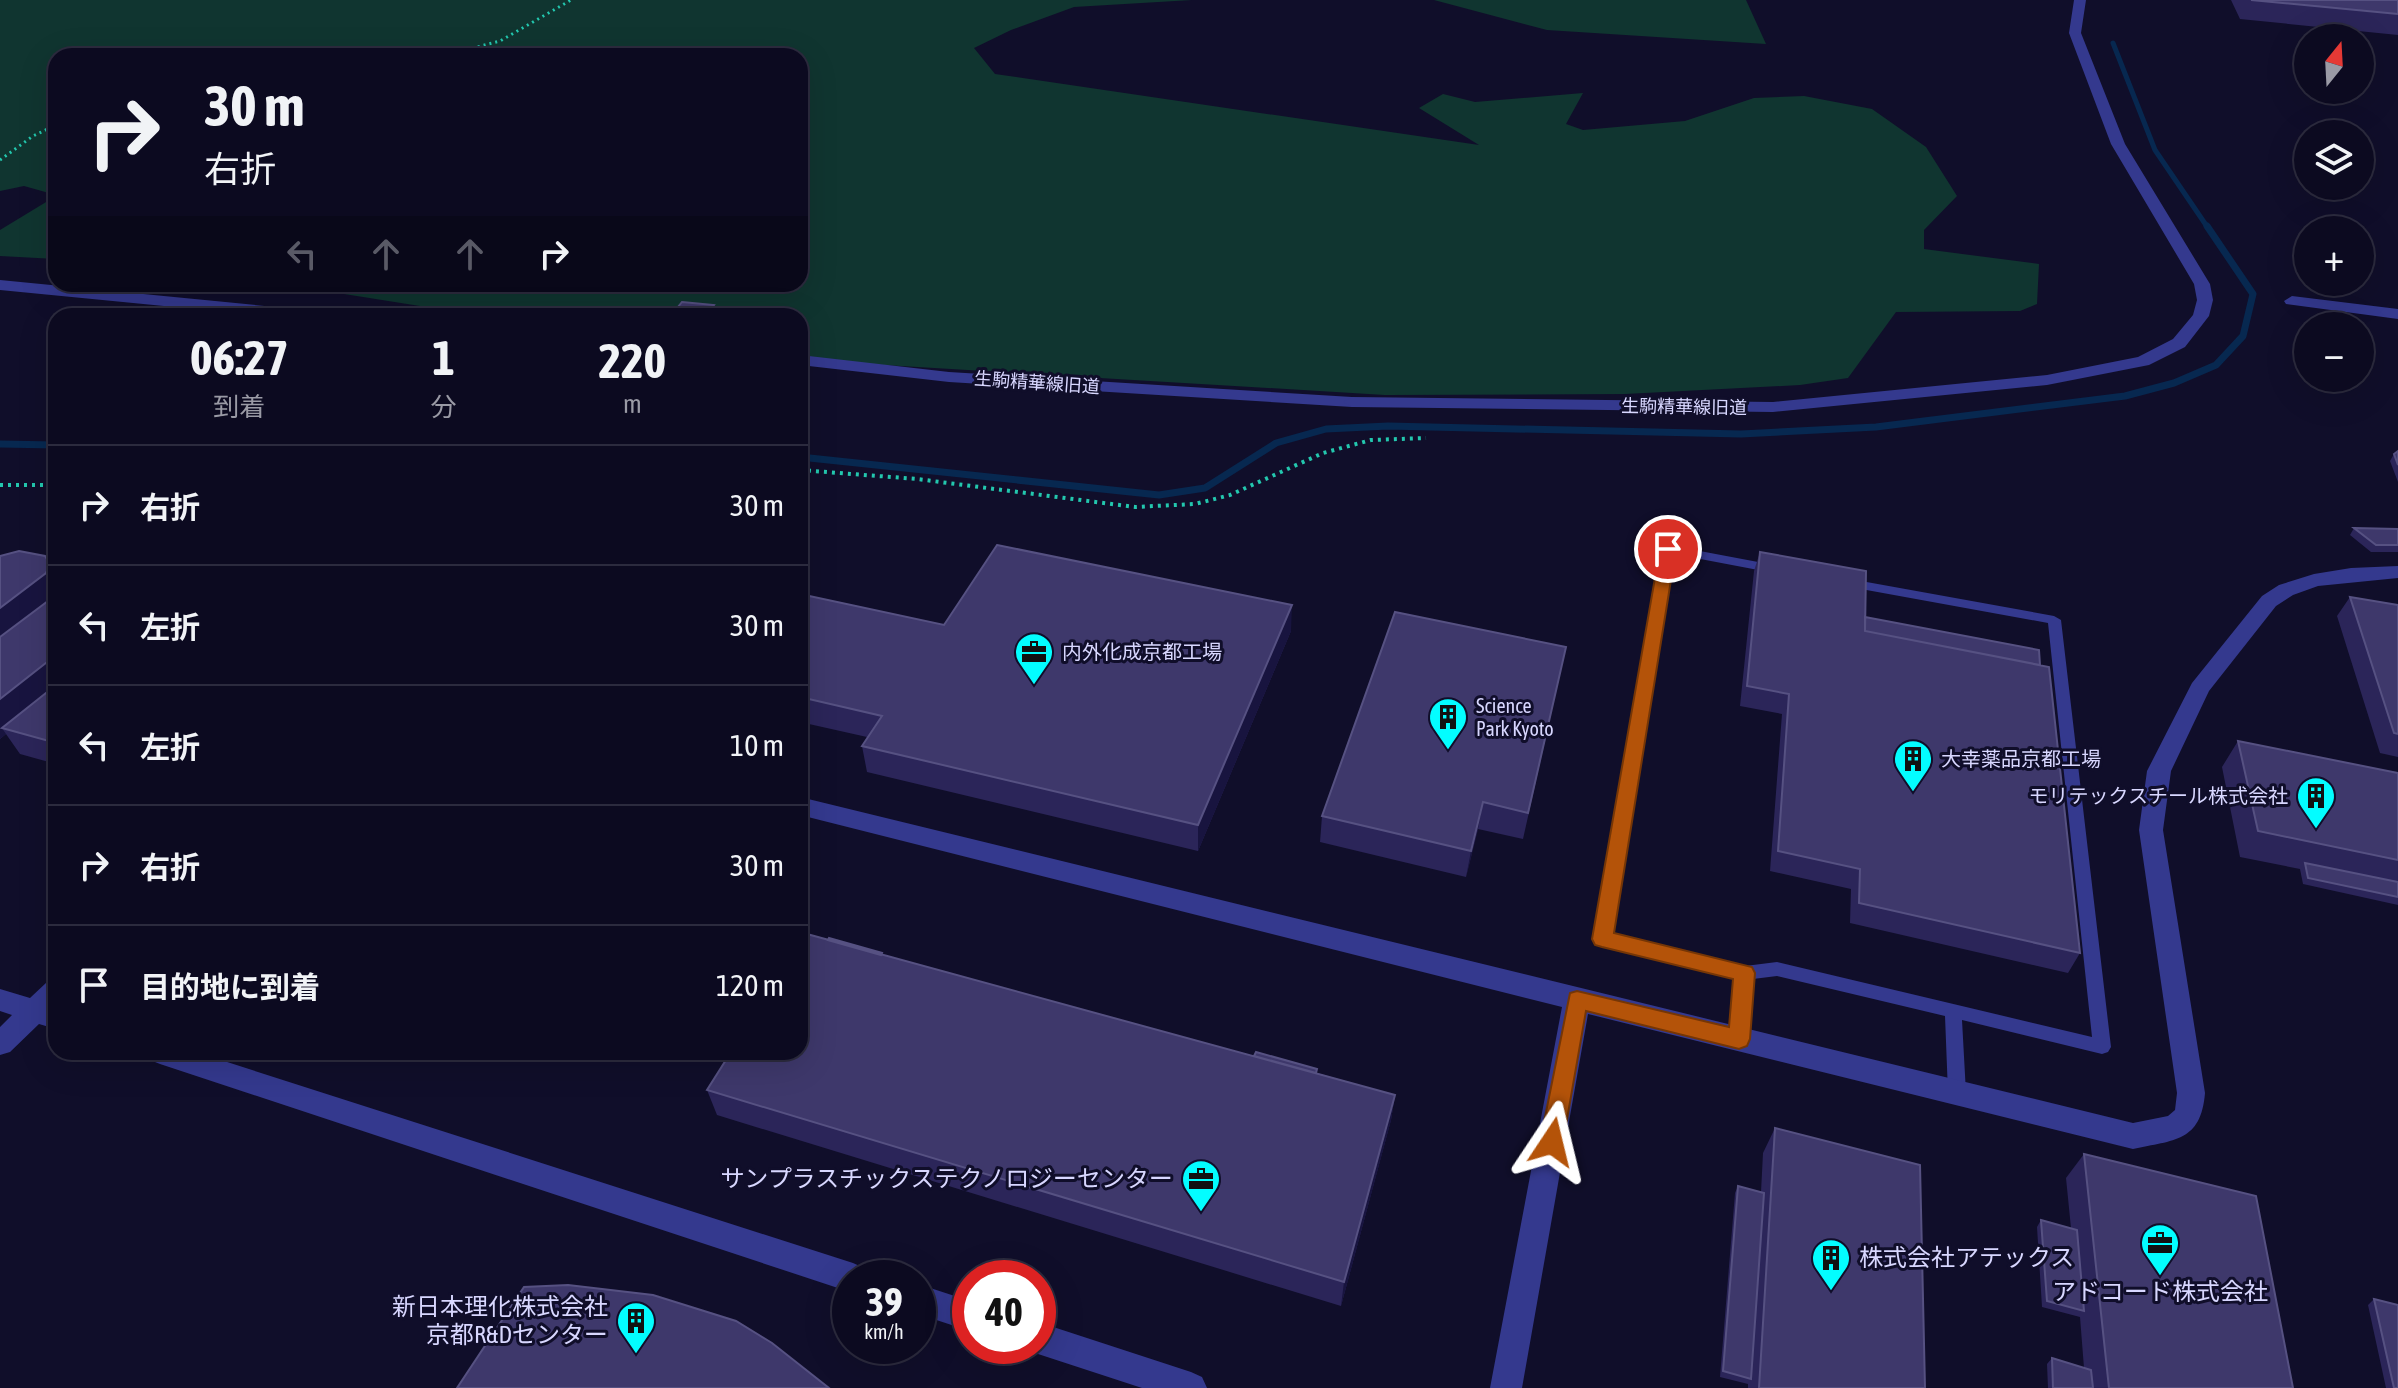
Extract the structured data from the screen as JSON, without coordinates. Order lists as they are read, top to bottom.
{
  "streets": {
    "street": ["生駒精華線旧道"]
  },
  "places": {
    "office": ["内外化成京都工場", "サンプラスチックステクノロジーセンター", "アドコード株式会社"],
    "building": [
      "Science Park Kyoto",
      "大幸薬品京都工場",
      "モリテックスチール株式会社",
      "株式会社アテックス",
      "新日本理化株式会社 京都R&Dセンター"
    ]
  },
  "north": "top",
  "page": {
    "map_buttons": ["+", "−"],
    "turn": ["30 m", "右折"],
    "eta": [
      "06:27",
      "到着",
      "1",
      "分",
      "220",
      "m"
    ],
    "list": [
      {
        "name": "右折",
        "value": "30 m"
      },
      {
        "name": "左折",
        "value": "30 m"
      },
      {
        "name": "左折",
        "value": "10 m"
      },
      {
        "name": "右折",
        "value": "30 m"
      },
      {
        "name": "目的地に到着",
        "value": "120 m"
      }
    ],
    "speed": "39 km/h",
    "limit": "40"
  }
}
